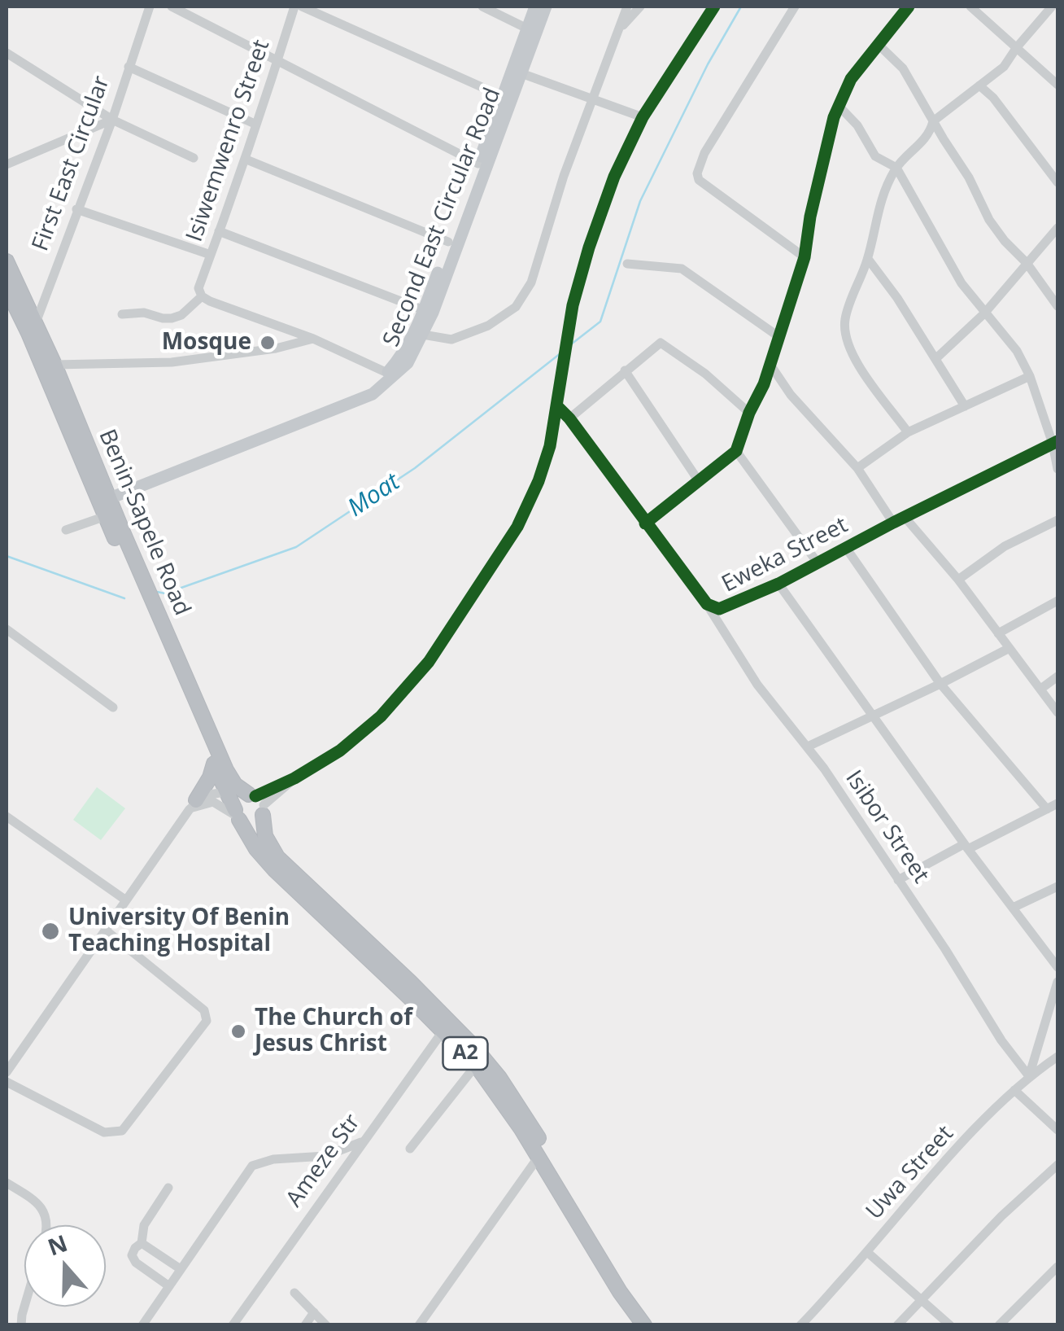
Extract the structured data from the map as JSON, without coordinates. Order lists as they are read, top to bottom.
{
  "streets": {
    "highway": ["Benin-Sapele Road", "A2"],
    "main road": ["Second East Circular Road"],
    "street": [
      "Isiwemwenro Street",
      "First East Circular",
      "Eweka Street",
      "Isibor Street",
      "Ameze Str",
      "Uwa Street"
    ]
  },
  "crossings": [
    ["First East Circular", "Benin-Sapele Road"],
    ["Second East Circular Road", "Benin-Sapele Road"],
    ["Benin-Sapele Road", "A2"],
    ["Eweka Street", "Isibor Street"],
    ["Isibor Street", "Uwa Street"],
    ["A2", "Ameze Str"]
  ],
  "water": ["Moat"],
  "places": ["Mosque", "University Of Benin Teaching Hospital", "The Church of Jesus Christ"],
  "north": "top"
}
